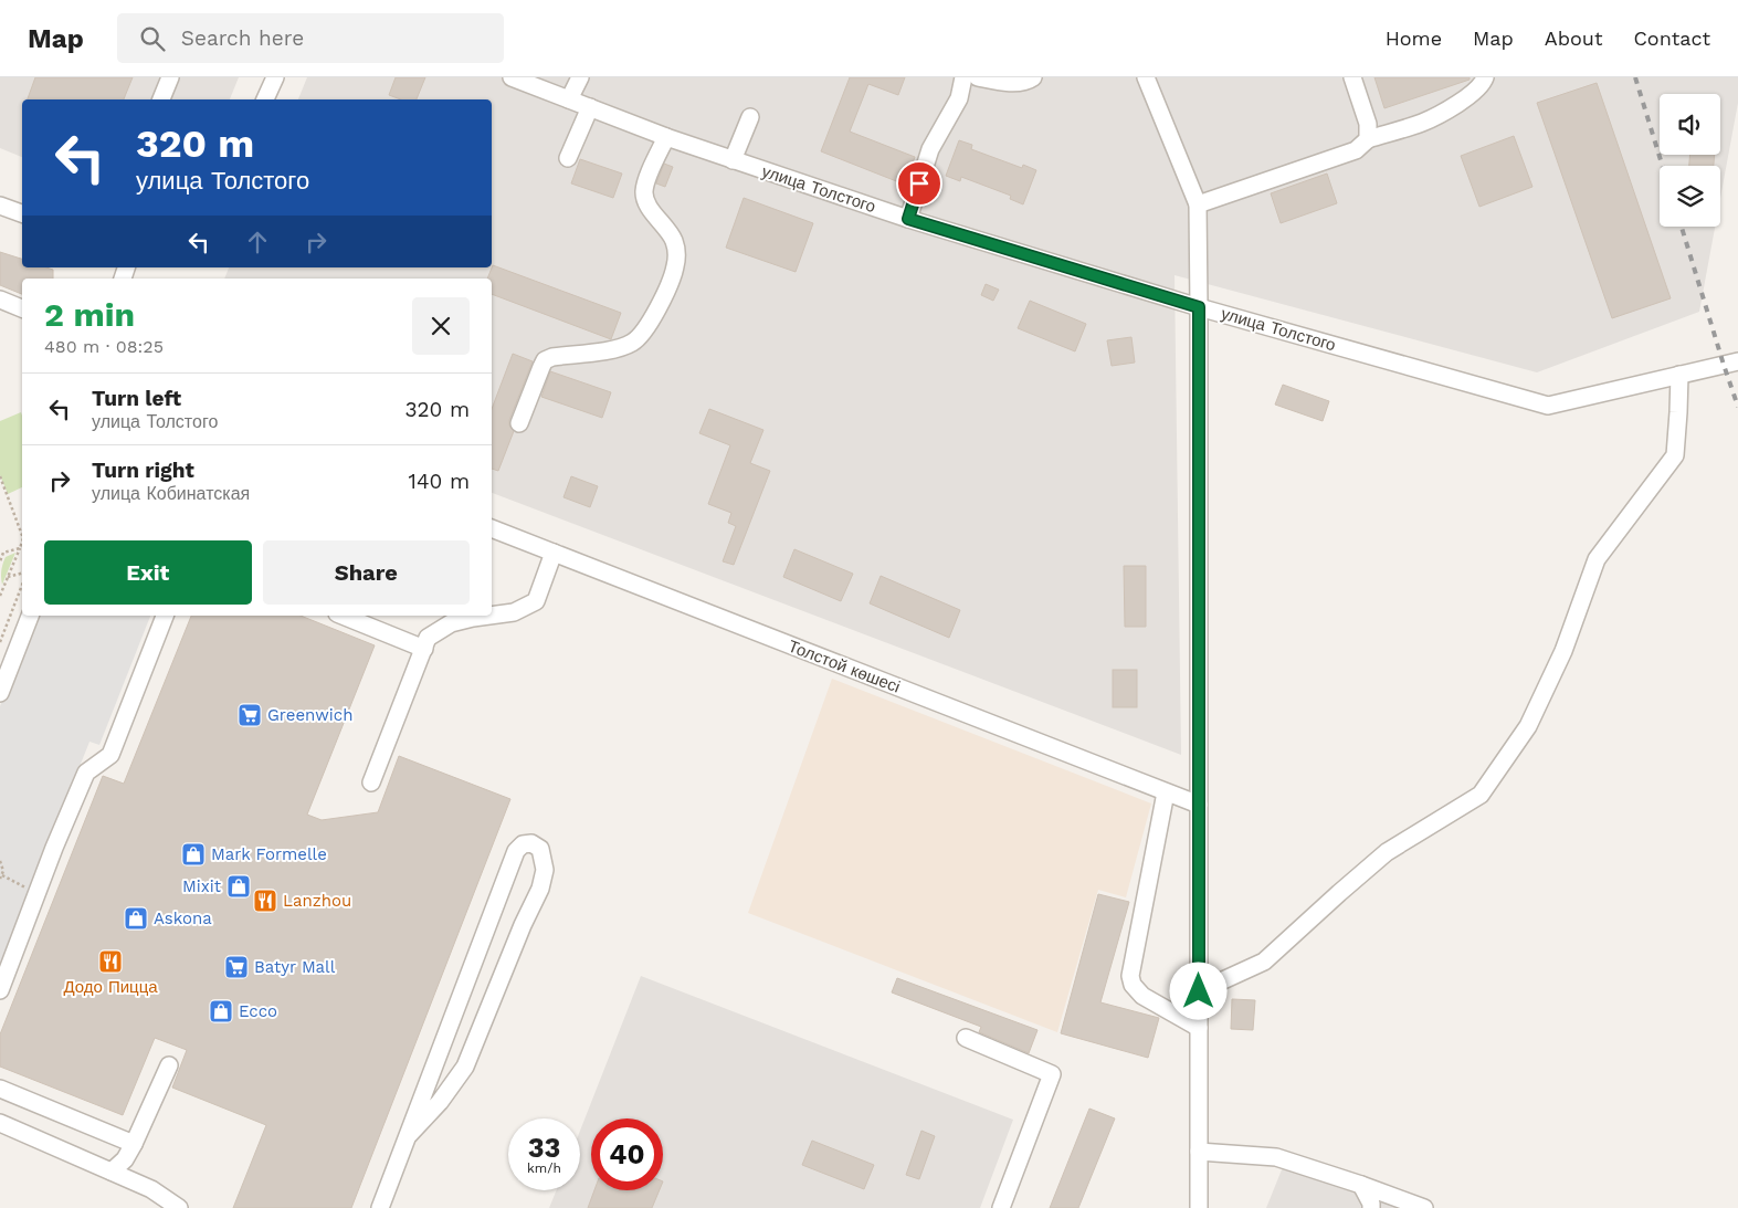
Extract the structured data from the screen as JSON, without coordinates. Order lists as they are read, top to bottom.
{
  "streets": {
    "street": ["улица Толстого", "Толстой көшесі"]
  },
  "places": {
    "supermarket": ["Greenwich", "Batyr Mall"],
    "shop": [
      "Mark Formelle",
      "Mixit",
      "Askona",
      "Ecco"
    ],
    "restaurant": ["Lanzhou", "Додо Пицца"]
  },
  "page": {
    "header": "Map",
    "search": "Search here",
    "nav": [
      "Home",
      "Map",
      "About",
      "Contact"
    ],
    "turn": ["320 m", "улица Толстого"],
    "heading": ["2 min", "480 m · 08:25"],
    "list": [
      {
        "name": "Turn left",
        "note": "улица Толстого",
        "value": "320 m"
      },
      {
        "name": "Turn right",
        "note": "улица Кобинатская",
        "value": "140 m"
      }
    ],
    "buttons": ["Exit", "Share"],
    "speed": "33 km/h",
    "limit": "40"
  }
}
